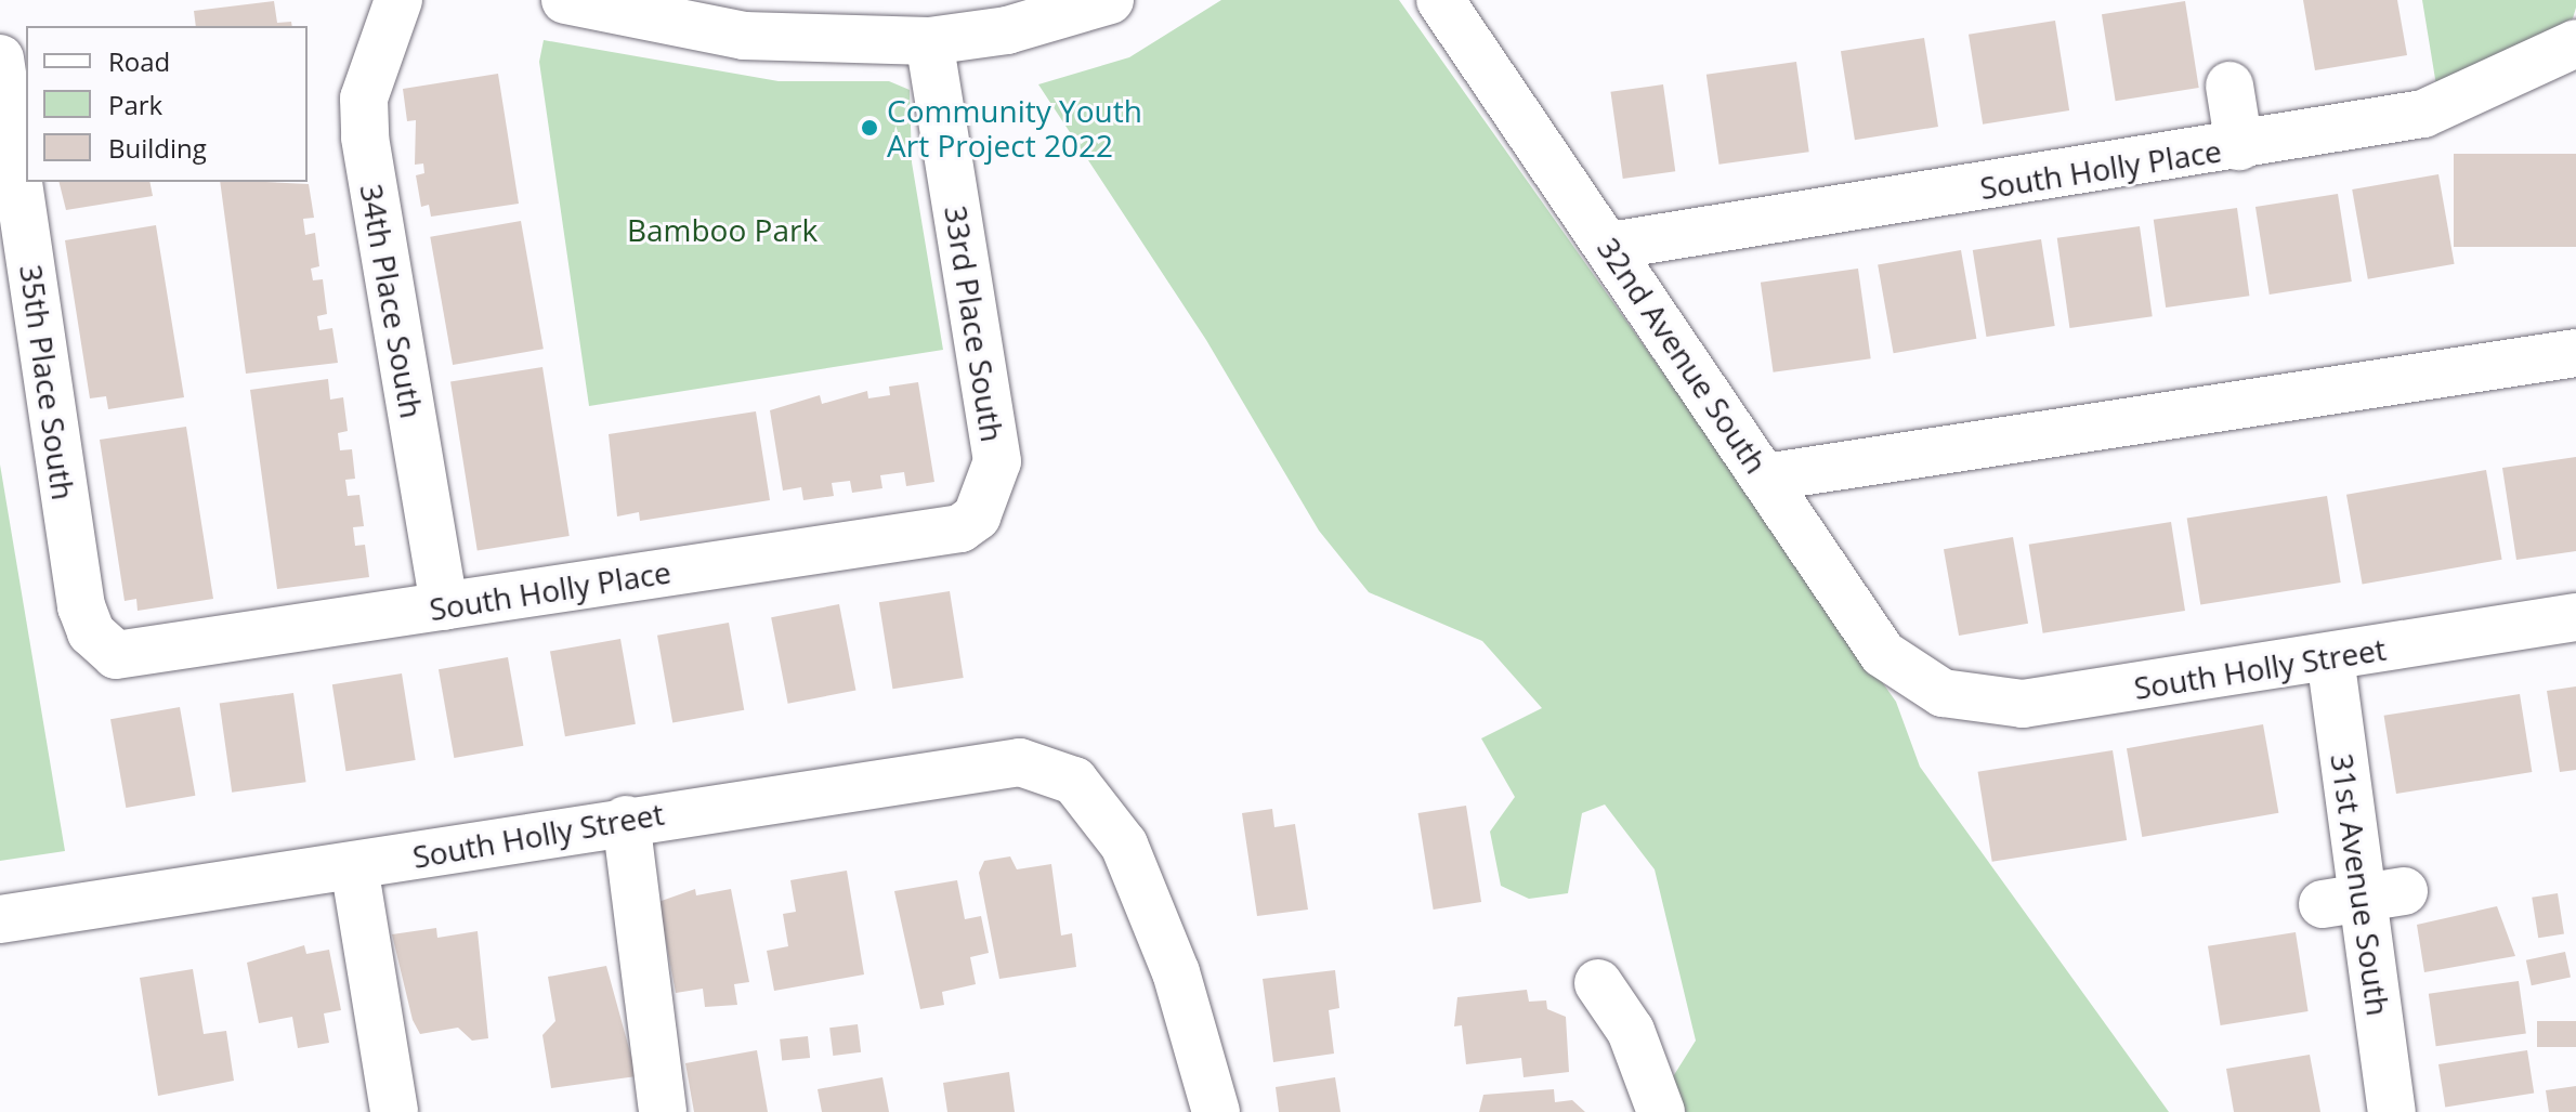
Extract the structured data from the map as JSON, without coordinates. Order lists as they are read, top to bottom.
{
  "streets": {
    "street": [
      "South Holly Place",
      "34th Place South",
      "33rd Place South",
      "32nd Avenue South",
      "35th Place South",
      "South Holly Street",
      "31st Avenue South"
    ]
  },
  "crossings": [
    ["South Holly Place", "34th Place South"],
    ["South Holly Place", "33rd Place South"],
    ["South Holly Place", "32nd Avenue South"],
    ["South Holly Place", "35th Place South"],
    ["32nd Avenue South", "South Holly Street"],
    ["South Holly Street", "31st Avenue South"]
  ],
  "parks": ["Bamboo Park"],
  "places": ["Community Youth Art Project 2022"],
  "legend": ["Road", "Park", "Building"]
}
